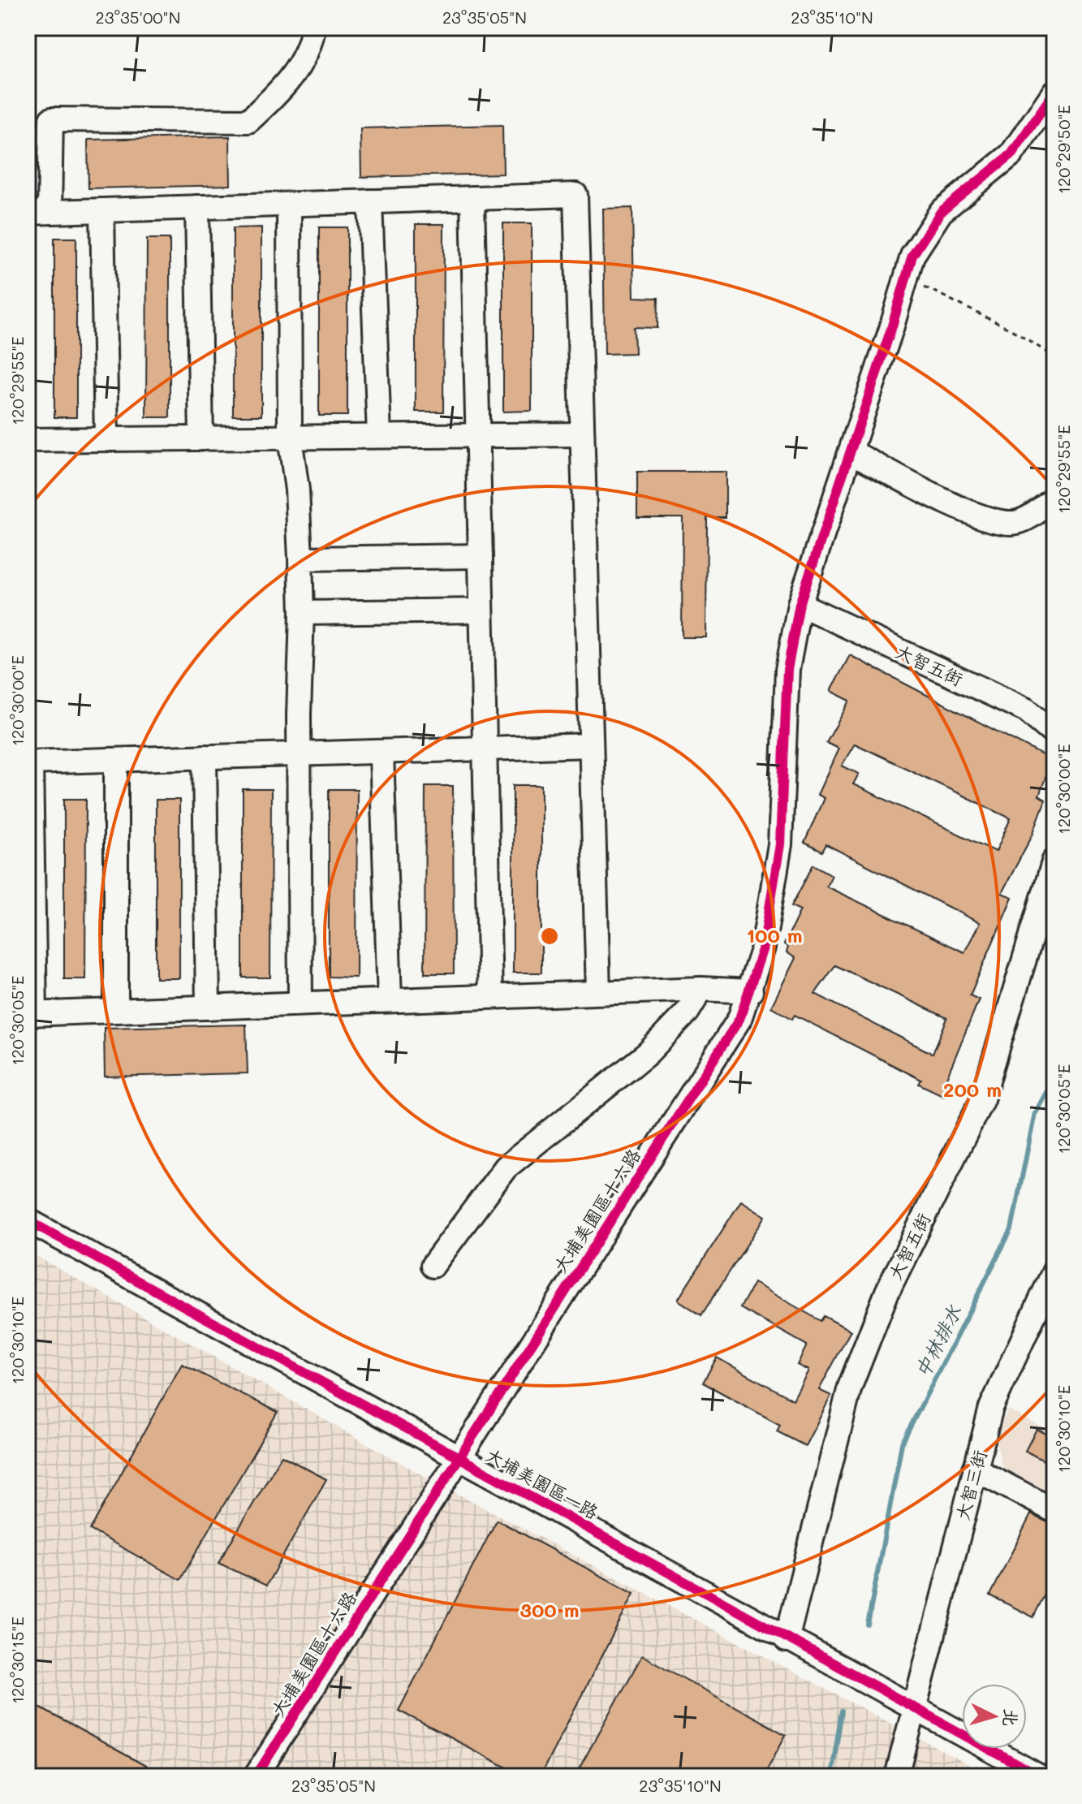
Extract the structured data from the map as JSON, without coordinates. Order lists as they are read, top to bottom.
{
  "streets": {
    "street": [
      "大智五街",
      "大埔美園區十六路",
      "大埔美園區一路",
      "大智三街"
    ]
  },
  "crossings": [
    ["大智五街", "大埔美園區十六路"],
    ["大智五街", "大埔美園區一路"],
    ["大埔美園區十六路", "大埔美園區一路"],
    ["大埔美園區一路", "大智三街"]
  ],
  "water": ["中林排水"],
  "north": "right",
  "coordinates": [
    "23°35'00\"N",
    "23°35'05\"N",
    "23°35'10\"N",
    "120°29'50\"E",
    "120°29'55\"E",
    "120°30'00\"E",
    "120°30'05\"E",
    "120°30'10\"E",
    "120°30'15\"E"
  ],
  "rings": ["100 m", "200 m", "300 m"]
}
